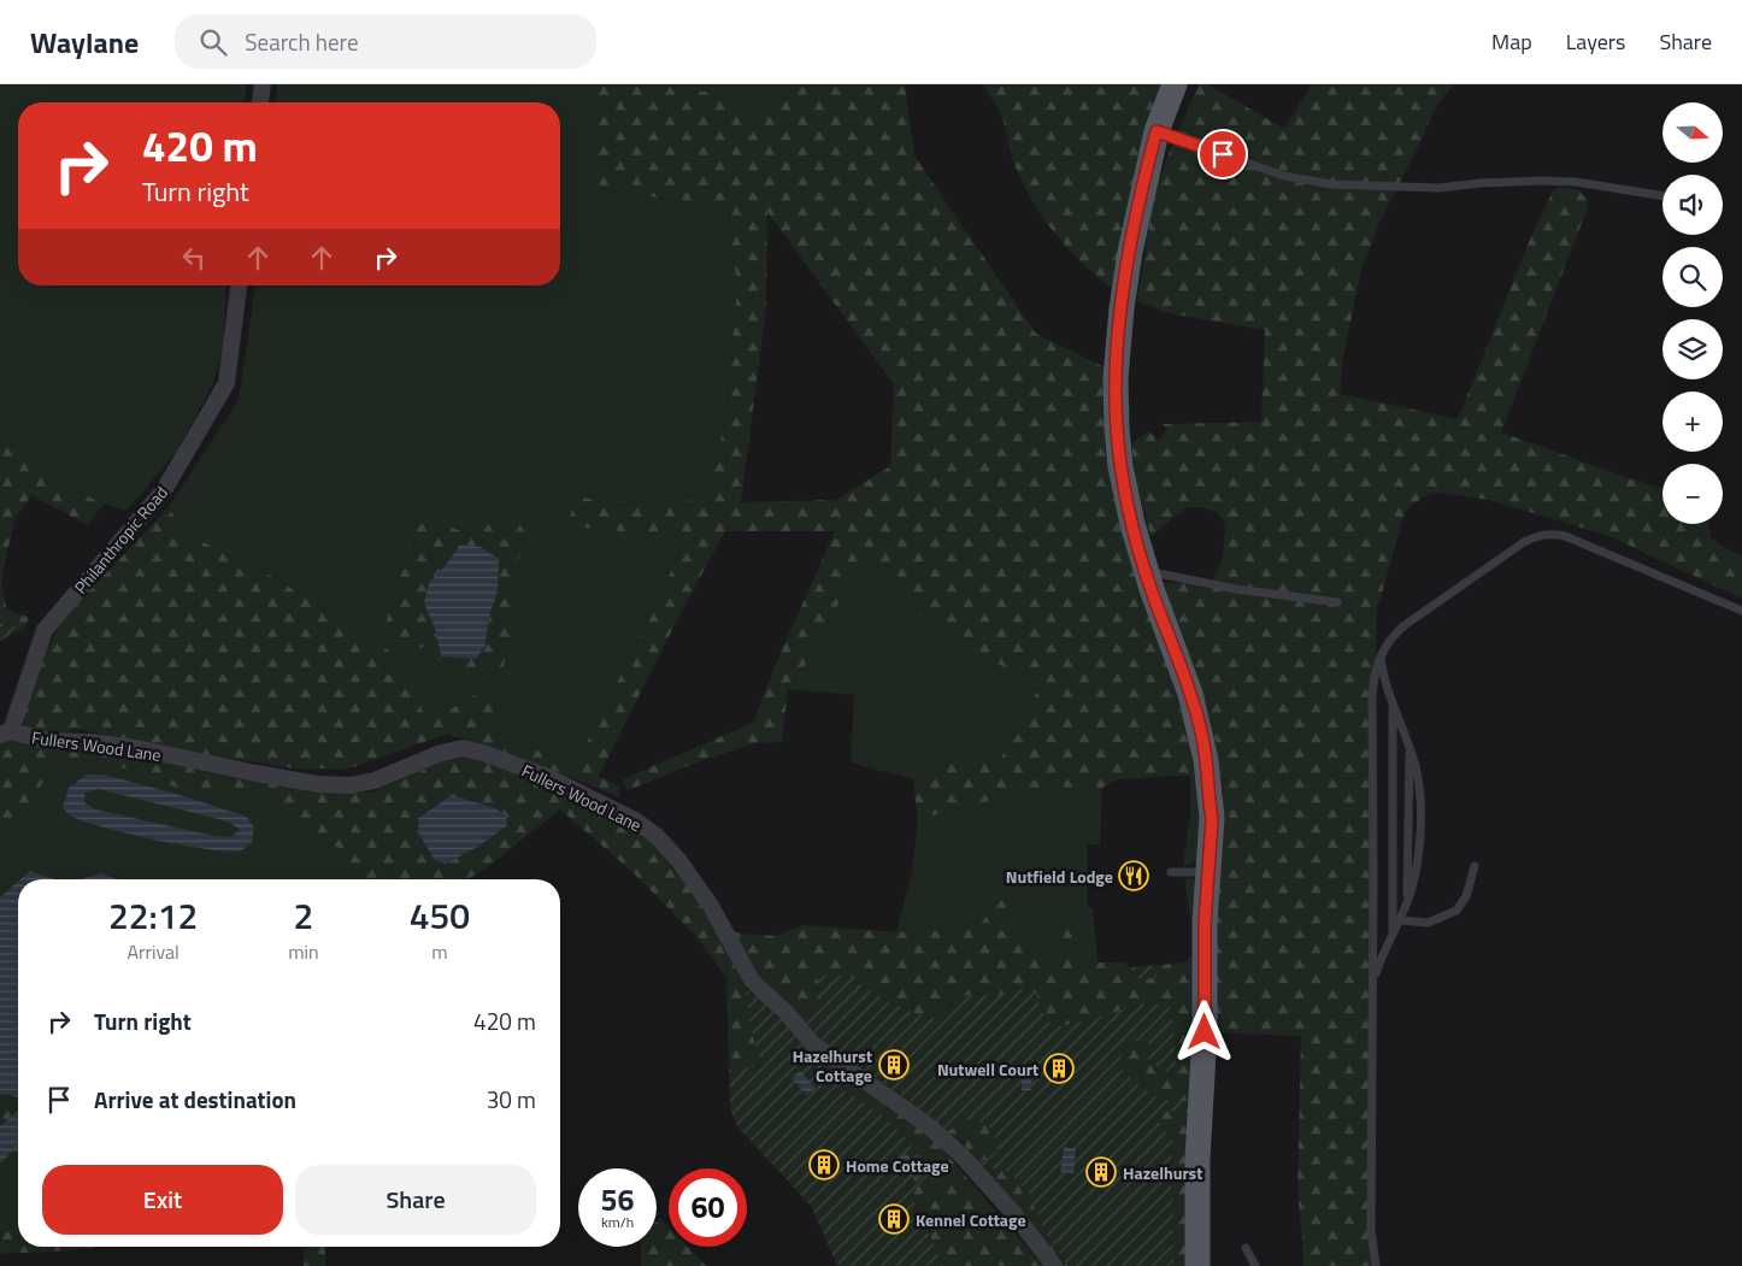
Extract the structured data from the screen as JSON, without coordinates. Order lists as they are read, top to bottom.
{
  "streets": {
    "street": ["Philanthropic Road", "Fullers Wood Lane"]
  },
  "crossings": [
    ["Philanthropic Road", "Fullers Wood Lane"]
  ],
  "places": {
    "restaurant": ["Nutfield Lodge"],
    "building": [
      "Hazelhurst Cottage",
      "Nutwell Court",
      "Home Cottage",
      "Hazelhurst",
      "Kennel Cottage"
    ]
  },
  "north": "right",
  "page": {
    "header": "Waylane",
    "search": "Search here",
    "nav": ["Map", "Layers", "Share"],
    "map_buttons": ["+", "−"],
    "turn": ["420 m", "Turn right"],
    "eta": [
      "22:12",
      "Arrival",
      "2",
      "min",
      "450",
      "m"
    ],
    "list": [
      {
        "name": "Turn right",
        "value": "420 m"
      },
      {
        "name": "Arrive at destination",
        "value": "30 m"
      }
    ],
    "buttons": ["Exit", "Share"],
    "speed": "56 km/h",
    "limit": "60"
  }
}
